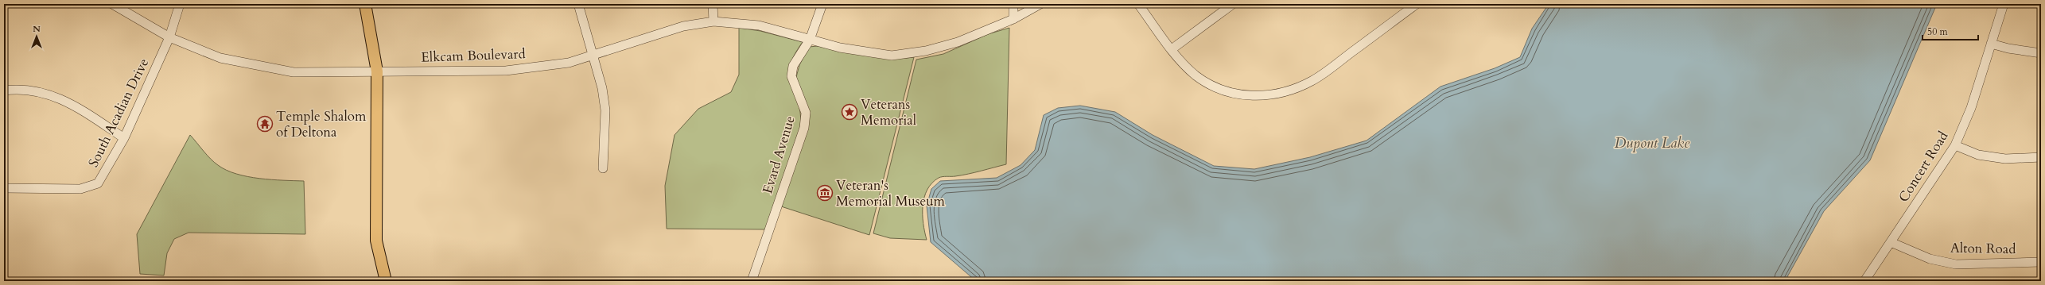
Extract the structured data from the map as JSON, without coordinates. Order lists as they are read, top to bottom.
{
  "streets": {
    "street": [
      "Elkcam Boulevard",
      "South Acadian Drive",
      "Evard Avenue",
      "Concert Road",
      "Alton Road"
    ]
  },
  "crossings": [
    ["Elkcam Boulevard", "South Acadian Drive"],
    ["Elkcam Boulevard", "Evard Avenue"],
    ["Concert Road", "Alton Road"]
  ],
  "water": ["Dupont Lake"],
  "places": {
    "place": ["Veterans Memorial"],
    "temple": ["Temple Shalom of Deltona"],
    "museum": ["Veteran's Memorial Museum"]
  },
  "scale_bar": "50 m",
  "north": "top"
}
